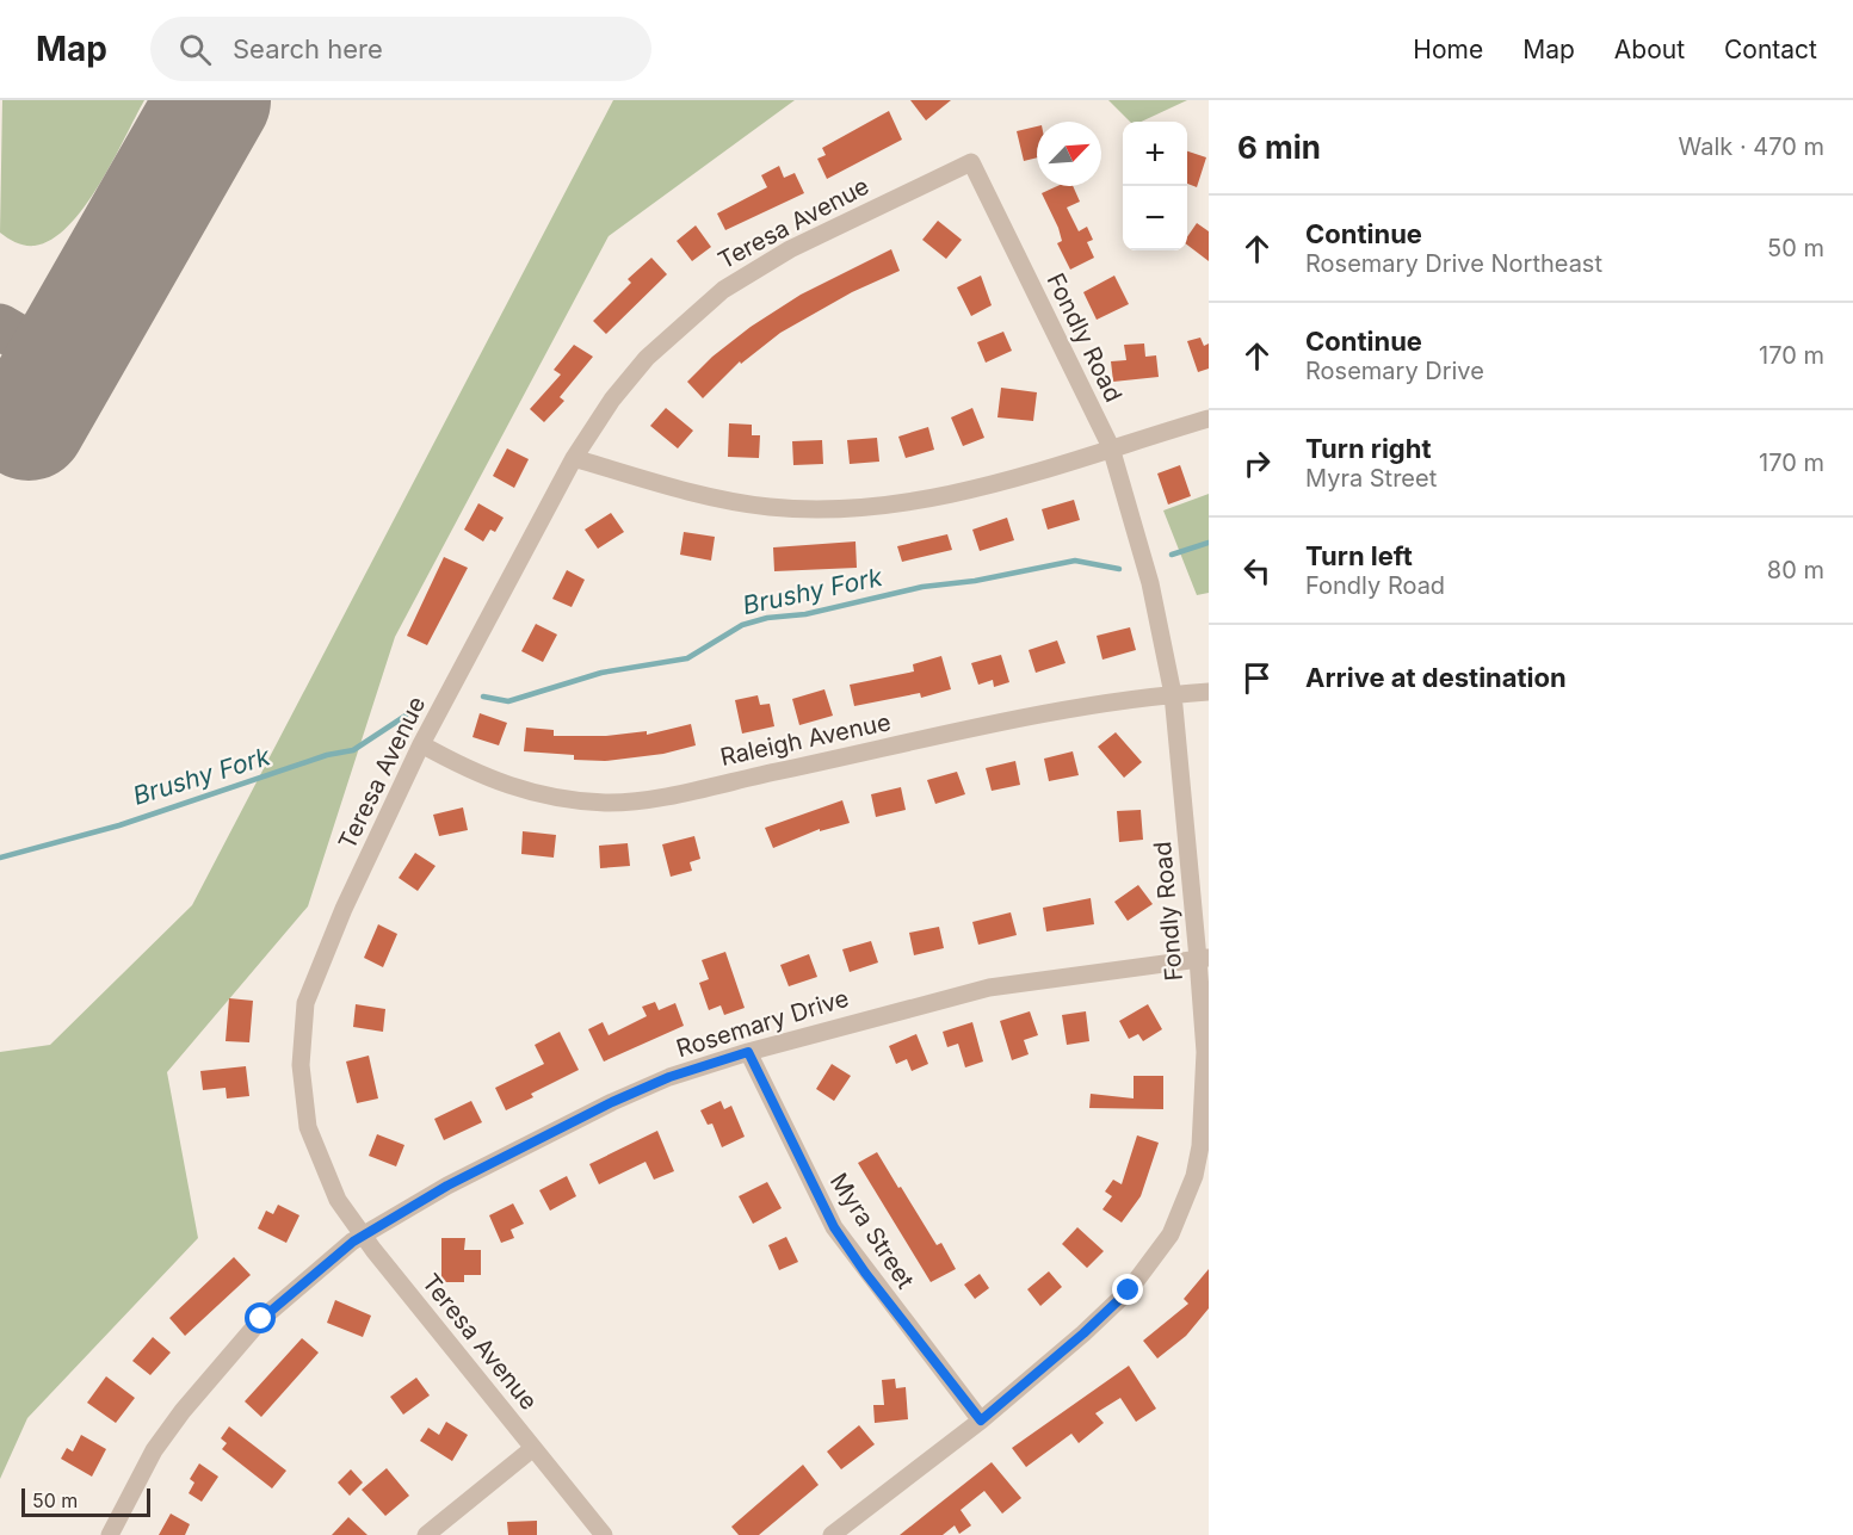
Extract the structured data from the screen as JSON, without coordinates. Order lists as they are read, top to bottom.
{
  "streets": {
    "street": [
      "Teresa Avenue",
      "Fondly Road",
      "Raleigh Avenue",
      "Rosemary Drive",
      "Myra Street"
    ]
  },
  "crossings": [
    ["Teresa Avenue", "Fondly Road"],
    ["Teresa Avenue", "Raleigh Avenue"],
    ["Teresa Avenue", "Rosemary Drive"],
    ["Fondly Road", "Raleigh Avenue"],
    ["Fondly Road", "Rosemary Drive"],
    ["Fondly Road", "Myra Street"],
    ["Rosemary Drive", "Myra Street"]
  ],
  "water": ["Brushy Fork"],
  "scale_bar": "50 m",
  "north": "top right",
  "page": {
    "header": "Map",
    "search": "Search here",
    "nav": [
      "Home",
      "Map",
      "About",
      "Contact"
    ],
    "heading": ["6 min", "Walk · 470 m"],
    "map_buttons": ["+", "−"],
    "list": [
      ["Continue", "Rosemary Drive Northeast", "50 m"],
      ["Continue", "Rosemary Drive", "170 m"],
      ["Turn right", "Myra Street", "170 m"],
      ["Turn left", "Fondly Road", "80 m"],
      "Arrive at destination"
    ],
    "scale": "50 m"
  }
}
